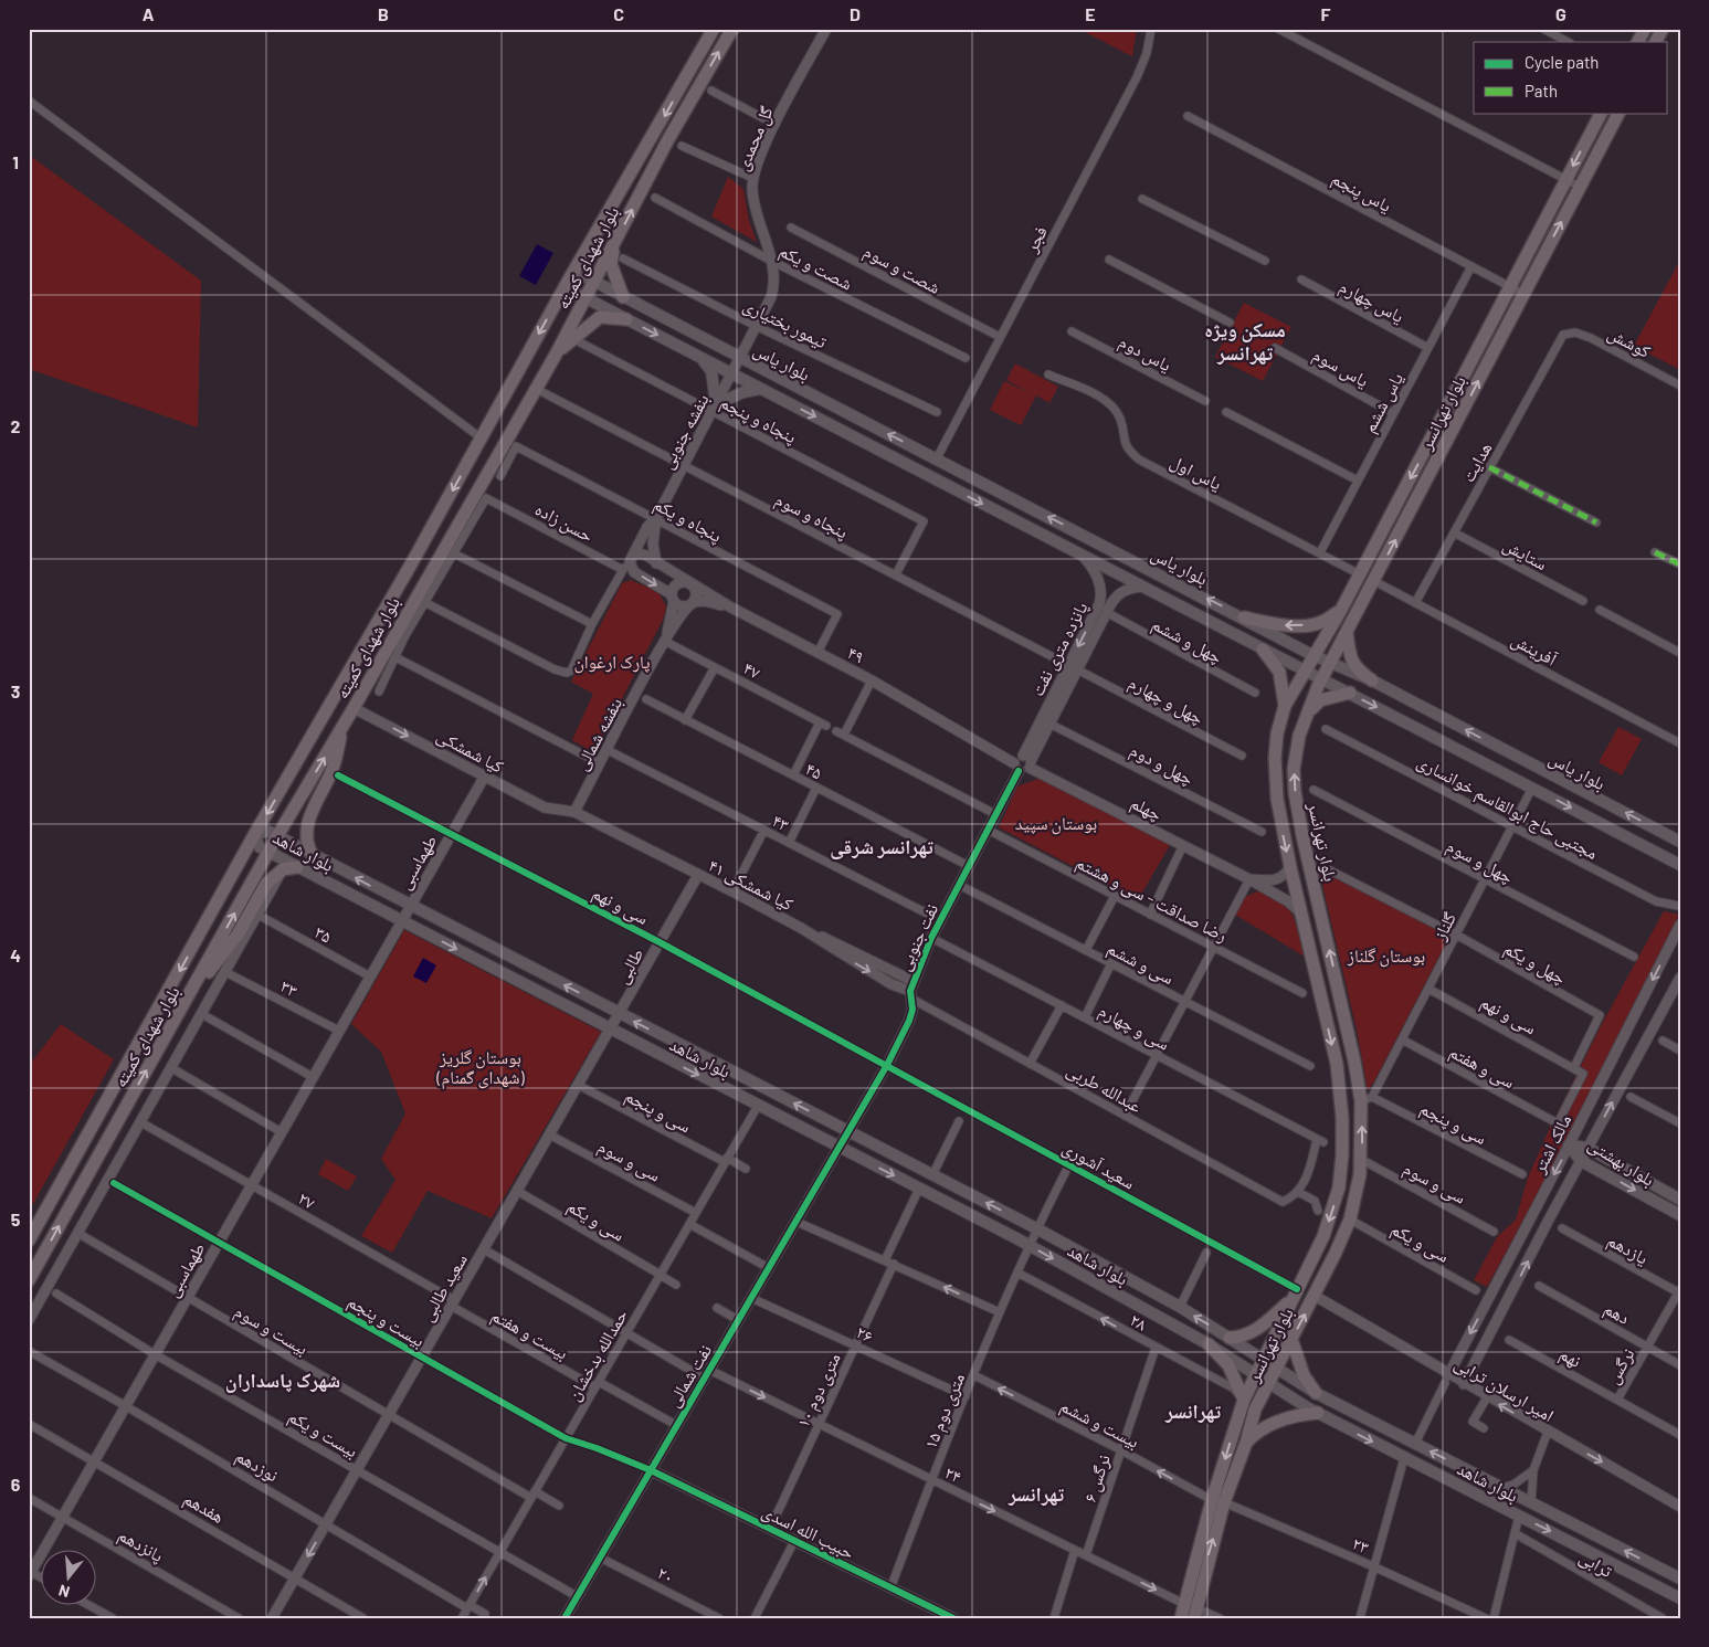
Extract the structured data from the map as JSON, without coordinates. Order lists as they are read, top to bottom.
{
  "streets": {
    "main road": [
      "بلوار شهدای کمیته",
      "بلوار یاس",
      "بلوار تهرانسر",
      "بلوار شاهد",
      "بلوار بهشتی"
    ],
    "street": [
      "گل محمدی",
      "یاس پنجم",
      "فجر",
      "شصت و یکم",
      "شصت و سوم",
      "یاس چهارم",
      "تیمور بختیاری",
      "کوشش",
      "یاس دوم",
      "یاس سوم",
      "یاس ششم",
      "پنجاه و پنجم",
      "بنفشه جنوبی",
      "هدایت",
      "یاس اول",
      "پنجاه و سوم",
      "پنجاه و یکم",
      "حسن زاده",
      "ستایش",
      "چهل و ششم",
      "پانزده متری نفت",
      "آفرینش",
      "۴۹",
      "۴۷",
      "چهل و چهارم",
      "بنفشه شمالی",
      "کیا شمشکی",
      "چهل و دوم",
      "۴۵",
      "مجتبی حاج ابوالقاسم خوانساری",
      "چهلم",
      "۴۳",
      "چهل و سوم",
      "طهماسبی",
      "۴۱ کیا شمشکی",
      "رضا صداقت - سی و هشتم",
      "سی و نهم",
      "گلناز",
      "۳۵",
      "نفت جنوبی",
      "سی و ششم",
      "چهل و یکم",
      "طالبی",
      "۳۳",
      "سی و چهارم",
      "سی و هفتم",
      "عبدالله طربی",
      "سی و پنجم",
      "مالک اشتر",
      "سی و سوم",
      "سعید آشوری",
      "۲۷",
      "سی و یکم",
      "یازدهم",
      "سعید طالبی",
      "دهم",
      "بیست و پنجم",
      "۲۸",
      "بیست و سوم",
      "بیست و هفتم",
      "۲۶",
      "حمدالله بدخشان",
      "نهم",
      "نرگس",
      "نفت شمالی",
      "امیر ارسلان ترابی",
      "۱۰ متری دوم",
      "۱۵ متری دوم",
      "بیست و ششم",
      "بیست و یکم",
      "نوزدهم",
      "۲۴",
      "نرگس ۶",
      "هفدهم",
      "حبیب الله اسدی",
      "پانزدهم",
      "۲۳",
      "ترابی",
      "۲۰"
    ]
  },
  "crossings": [
    ["گل محمدی", "شصت و یکم"],
    ["گل محمدی", "تیمور بختیاری"],
    ["گل محمدی", "بلوار یاس"],
    ["گل محمدی", "بنفشه جنوبی"],
    ["یاس پنجم", "یاس ششم"],
    ["یاس پنجم", "بلوار تهرانسر"],
    ["فجر", "شصت و سوم"],
    ["فجر", "بلوار یاس"],
    ["بلوار شهدای کمیته", "بلوار یاس"],
    ["بلوار شهدای کمیته", "کیا شمشکی"],
    ["بلوار شهدای کمیته", "بلوار شاهد"],
    ["یاس چهارم", "یاس ششم"],
    ["کوشش", "هدایت"],
    ["بلوار یاس", "بلوار تهرانسر"],
    ["بلوار یاس", "بنفشه جنوبی"],
    ["بلوار یاس", "پانزده متری نفت"],
    ["بلوار یاس", "گلناز"],
    ["یاس سوم", "یاس ششم"],
    ["یاس ششم", "یاس اول"],
    ["بلوار تهرانسر", "یاس اول"],
    ["بلوار تهرانسر", "آفرینش"],
    ["بلوار تهرانسر", "چهلم"],
    ["بلوار تهرانسر", "بلوار شاهد"],
    ["بلوار تهرانسر", "گلناز"],
    ["بلوار تهرانسر", "سی و پنجم"],
    ["بلوار تهرانسر", "سی و سوم"],
    ["بلوار تهرانسر", "سعید آشوری"],
    ["بلوار تهرانسر", "سی و یکم"],
    ["بلوار تهرانسر", "۲۸"],
    ["بلوار تهرانسر", "امیر ارسلان ترابی"],
    ["بلوار تهرانسر", "بیست و ششم"],
    ["بلوار تهرانسر", "۲۴"],
    ["بلوار تهرانسر", "۲۳"],
    ["پنجاه و پنجم", "بنفشه جنوبی"],
    ["پنجاه و پنجم", "پنجاه و سوم"],
    ["بنفشه جنوبی", "پنجاه و سوم"],
    ["بنفشه جنوبی", "پنجاه و یکم"],
    ["بنفشه جنوبی", "حسن زاده"],
    ["هدایت", "ستایش"],
    ["هدایت", "آفرینش"],
    ["پنجاه و سوم", "پانزده متری نفت"],
    ["پنجاه و سوم", "چهل و چهارم"],
    ["پنجاه و یکم", "۴۹"],
    ["چهل و ششم", "پانزده متری نفت"],
    ["پانزده متری نفت", "۴۹"],
    ["پانزده متری نفت", "چهل و چهارم"],
    ["پانزده متری نفت", "چهل و دوم"],
    ["پانزده متری نفت", "چهلم"],
    ["پانزده متری نفت", "نفت جنوبی"],
    ["۴۹", "چهلم"],
    ["۴۹", "نفت جنوبی"],
    ["۴۷", "بنفشه شمالی"],
    ["۴۷", "۴۵"],
    ["بنفشه شمالی", "کیا شمشکی"],
    ["بنفشه شمالی", "۴۳"],
    ["بنفشه شمالی", "۴۱ کیا شمشکی"],
    ["کیا شمشکی", "طهماسبی"],
    ["کیا شمشکی", "۴۱ کیا شمشکی"],
    ["۴۵", "نفت جنوبی"],
    ["مجتبی حاج ابوالقاسم خوانساری", "گلناز"],
    ["چهلم", "نفت جنوبی"],
    ["۴۳", "نفت جنوبی"],
    ["بلوار شاهد", "طهماسبی"],
    ["بلوار شاهد", "نفت جنوبی"],
    ["بلوار شاهد", "طالبی"],
    ["بلوار شاهد", "سعید طالبی"],
    ["بلوار شاهد", "حمدالله بدخشان"],
    ["بلوار شاهد", "نفت شمالی"],
    ["بلوار شاهد", "۱۵ متری دوم"],
    ["چهل و سوم", "گلناز"],
    ["طهماسبی", "سی و نهم"],
    ["طهماسبی", "۳۵"],
    ["طهماسبی", "۳۳"],
    ["طهماسبی", "۲۷"],
    ["طهماسبی", "بیست و پنجم"],
    ["طهماسبی", "بیست و سوم"],
    ["طهماسبی", "بیست و یکم"],
    ["طهماسبی", "نوزدهم"],
    ["طهماسبی", "هفدهم"],
    ["طهماسبی", "پانزدهم"],
    ["۴۱ کیا شمشکی", "نفت جنوبی"],
    ["۴۱ کیا شمشکی", "طالبی"],
    ["۴۱ کیا شمشکی", "عبدالله طربی"],
    ["رضا صداقت - سی و هشتم", "نفت جنوبی"],
    ["سی و نهم", "گلناز"],
    ["سی و نهم", "نفت جنوبی"],
    ["سی و نهم", "چهل و یکم"],
    ["سی و نهم", "طالبی"],
    ["سی و نهم", "سی و هفتم"],
    ["سی و نهم", "سعید آشوری"],
    ["گلناز", "چهل و یکم"],
    ["گلناز", "سی و هفتم"],
    ["گلناز", "سی و پنجم"],
    ["نفت جنوبی", "سی و ششم"],
    ["نفت جنوبی", "سی و چهارم"],
    ["نفت جنوبی", "عبدالله طربی"],
    ["نفت جنوبی", "سعید آشوری"],
    ["نفت جنوبی", "نفت شمالی"],
    ["چهل و یکم", "سی و هفتم"],
    ["طالبی", "سعید طالبی"],
    ["سی و چهارم", "عبدالله طربی"],
    ["سی و پنجم", "سعید طالبی"],
    ["سی و پنجم", "حمدالله بدخشان"],
    ["مالک اشتر", "بلوار بهشتی"],
    ["مالک اشتر", "امیر ارسلان ترابی"],
    ["سی و سوم", "سعید طالبی"],
    ["سی و سوم", "حمدالله بدخشان"],
    ["سعید آشوری", "۱۵ متری دوم"],
    ["۲۷", "سعید طالبی"],
    ["۲۷", "بیست و هفتم"],
    ["سی و یکم", "سعید طالبی"],
    ["سی و یکم", "حمدالله بدخشان"],
    ["یازدهم", "نرگس"],
    ["سعید طالبی", "بیست و پنجم"],
    ["سعید طالبی", "بیست و سوم"],
    ["سعید طالبی", "بیست و هفتم"],
    ["سعید طالبی", "بیست و یکم"],
    ["سعید طالبی", "نوزدهم"],
    ["سعید طالبی", "۲۴"],
    ["سعید طالبی", "هفدهم"],
    ["دهم", "نرگس"],
    ["بیست و پنجم", "حمدالله بدخشان"],
    ["بیست و پنجم", "نفت شمالی"],
    ["بیست و پنجم", "حبیب الله اسدی"],
    ["۲۸", "۱۵ متری دوم"],
    ["۲۸", "نرگس ۶"],
    ["بیست و سوم", "حمدالله بدخشان"],
    ["بیست و هفتم", "حمدالله بدخشان"],
    ["بیست و هفتم", "نفت شمالی"],
    ["۲۶", "نفت شمالی"],
    ["۲۶", "۱۰ متری دوم"],
    ["۲۶", "۱۵ متری دوم"],
    ["حمدالله بدخشان", "بیست و یکم"],
    ["حمدالله بدخشان", "نوزدهم"],
    ["حمدالله بدخشان", "۲۴"],
    ["نهم", "نرگس"],
    ["نفت شمالی", "بیست و یکم"],
    ["نفت شمالی", "۲۴"],
    ["نفت شمالی", "حبیب الله اسدی"],
    ["نفت شمالی", "۲۰"],
    ["۱۰ متری دوم", "۲۴"],
    ["۱۰ متری دوم", "حبیب الله اسدی"],
    ["۱۵ متری دوم", "بیست و ششم"],
    ["۱۵ متری دوم", "۲۴"],
    ["۱۵ متری دوم", "حبیب الله اسدی"],
    ["بیست و ششم", "نرگس ۶"],
    ["بیست و ششم", "۲۳"],
    ["۲۴", "نرگس ۶"]
  ],
  "one_way": ["۲۸", "بیست و ششم", "۲۴"],
  "districts": [
    "مسکن ویژه تهرانسر",
    "تهرانسر شرقی",
    "شهرک پاسداران",
    "تهرانسر",
    "تهرانسر"
  ],
  "parks": [
    "پارک ارغوان",
    "بوستان سپید",
    "بوستان گلناز",
    "بوستان گلریز (شهدای گمنام)"
  ],
  "legend": ["Cycle path", "Path"],
  "north": "bottom",
  "grid": {
    "columns": [
      "A",
      "B",
      "C",
      "D",
      "E",
      "F",
      "G"
    ],
    "rows": [
      "1",
      "2",
      "3",
      "4",
      "5",
      "6"
    ]
  }
}
